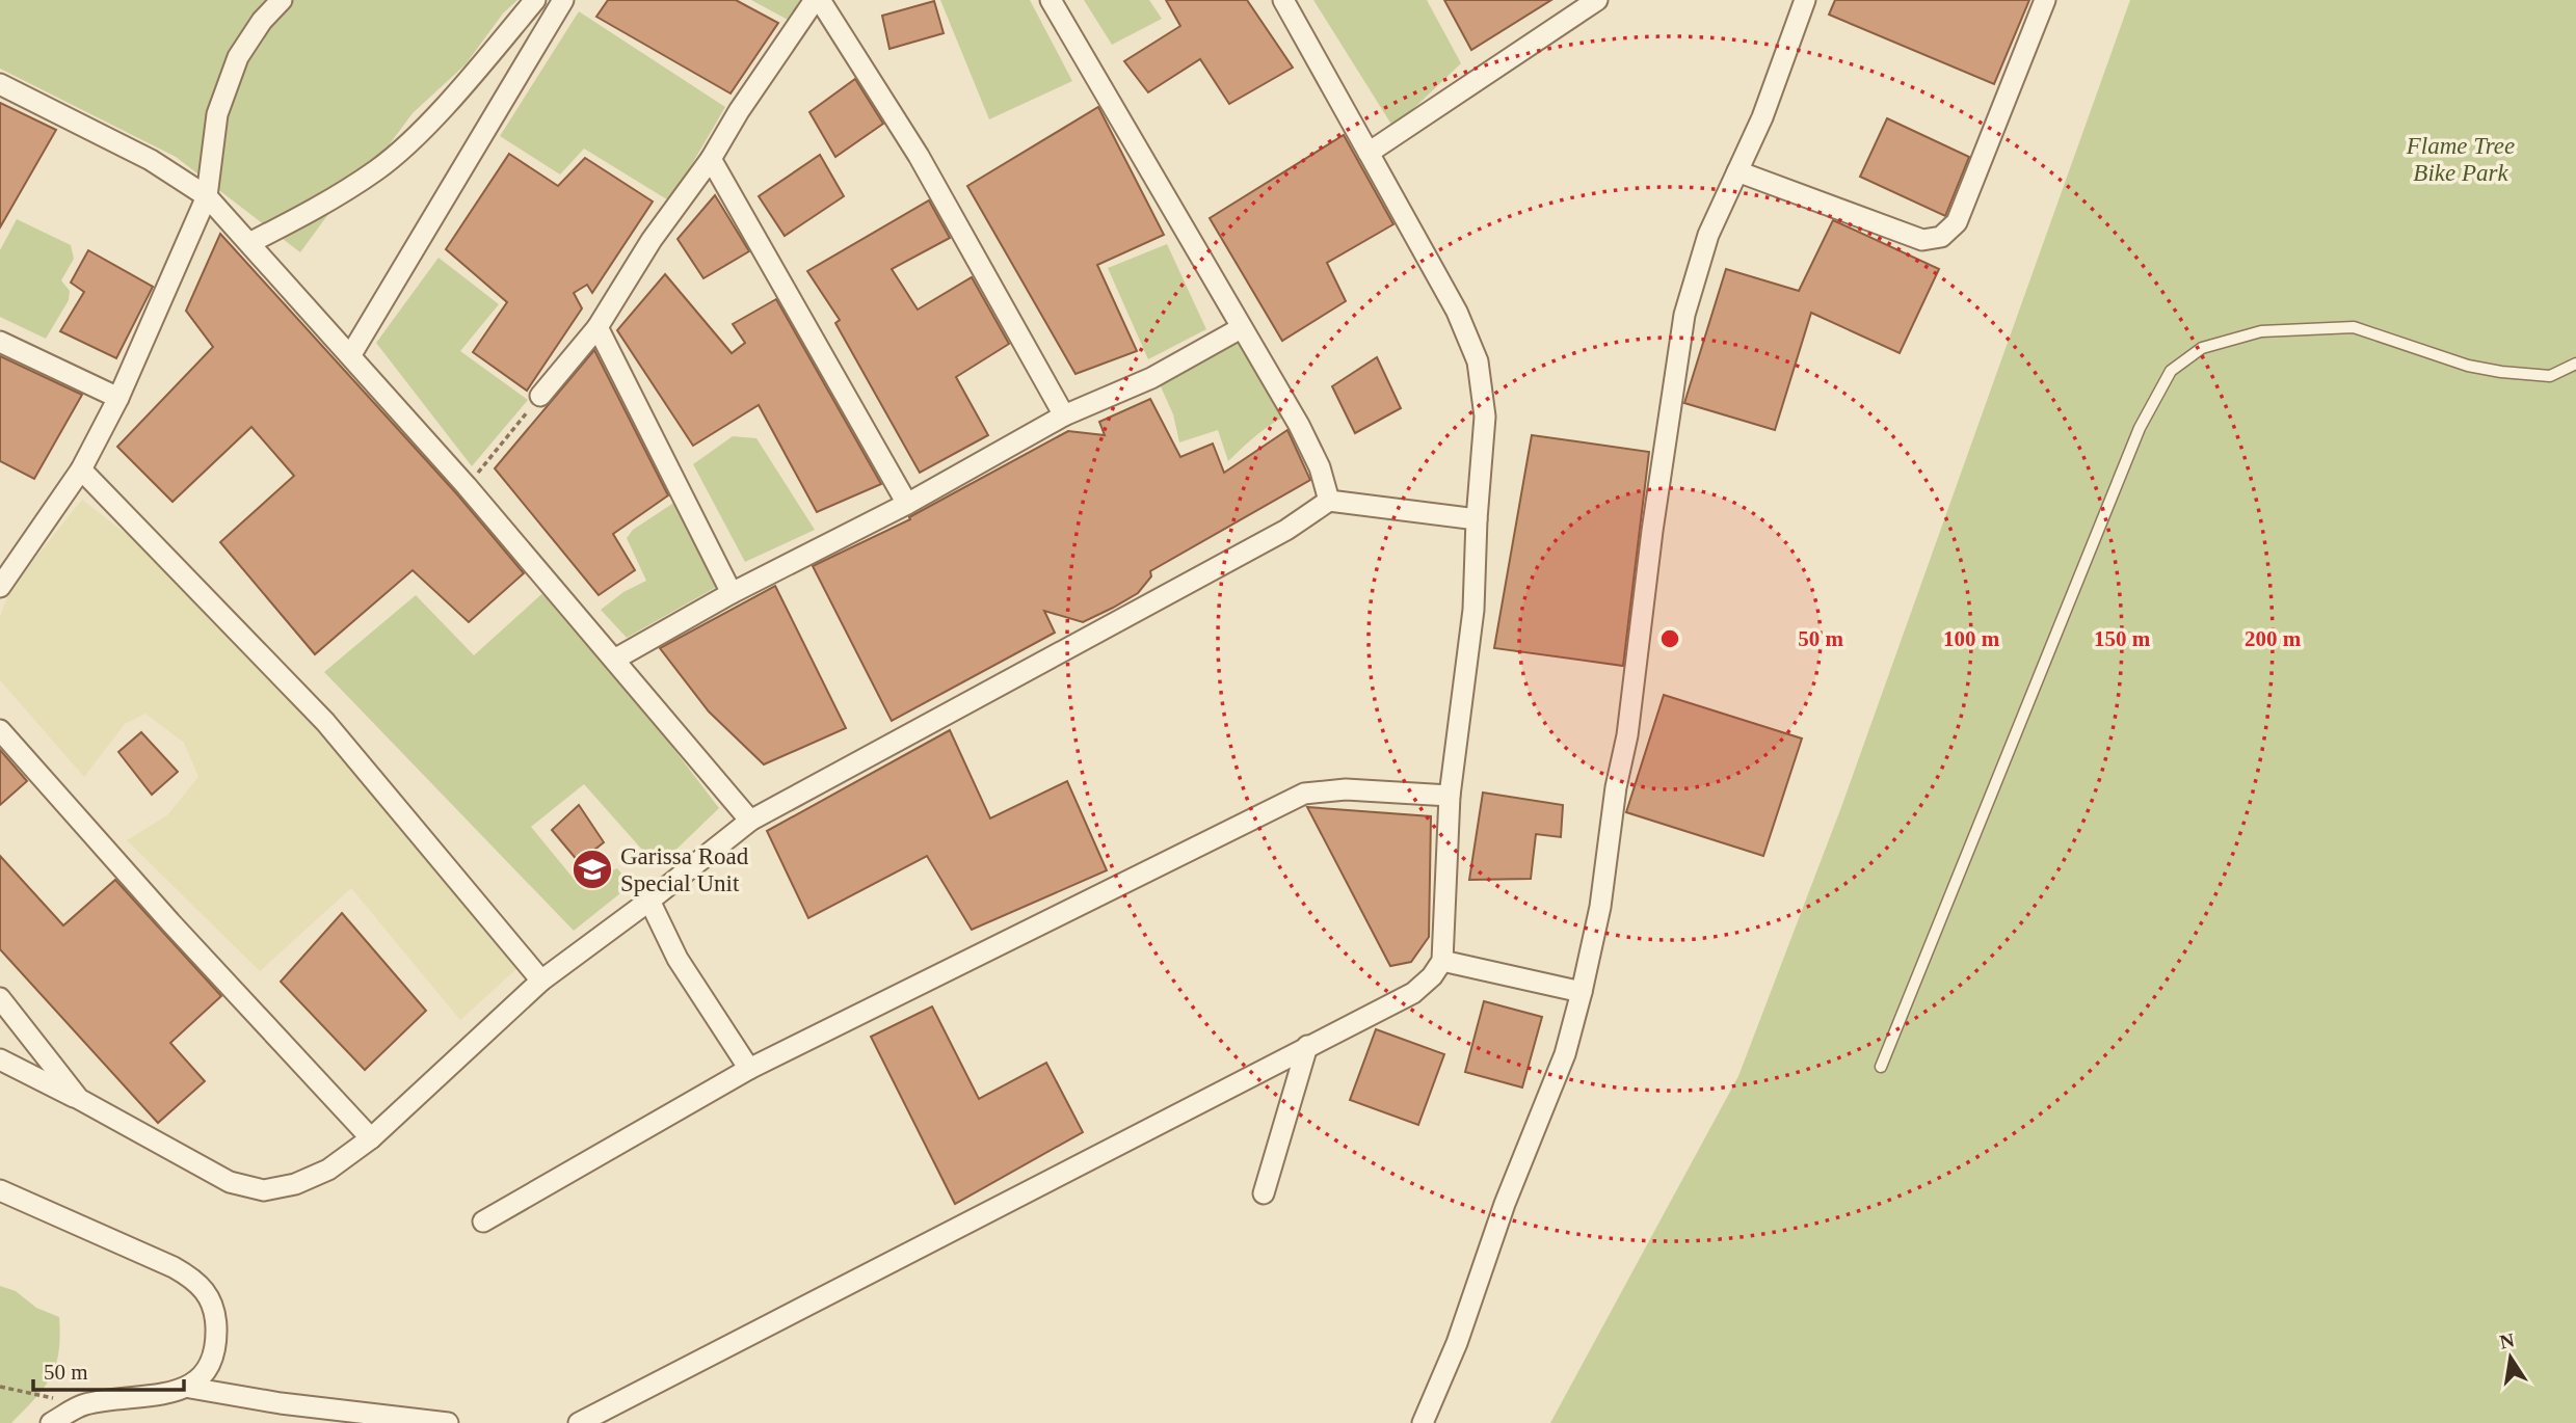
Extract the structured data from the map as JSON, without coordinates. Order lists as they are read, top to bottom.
{
  "parks": ["Flame Tree Bike Park"],
  "places": {
    "school or university": ["Garissa Road Special Unit"]
  },
  "scale_bar": "50 m",
  "north": "top",
  "rings": [
    "50 m",
    "100 m",
    "150 m",
    "200 m"
  ]
}
